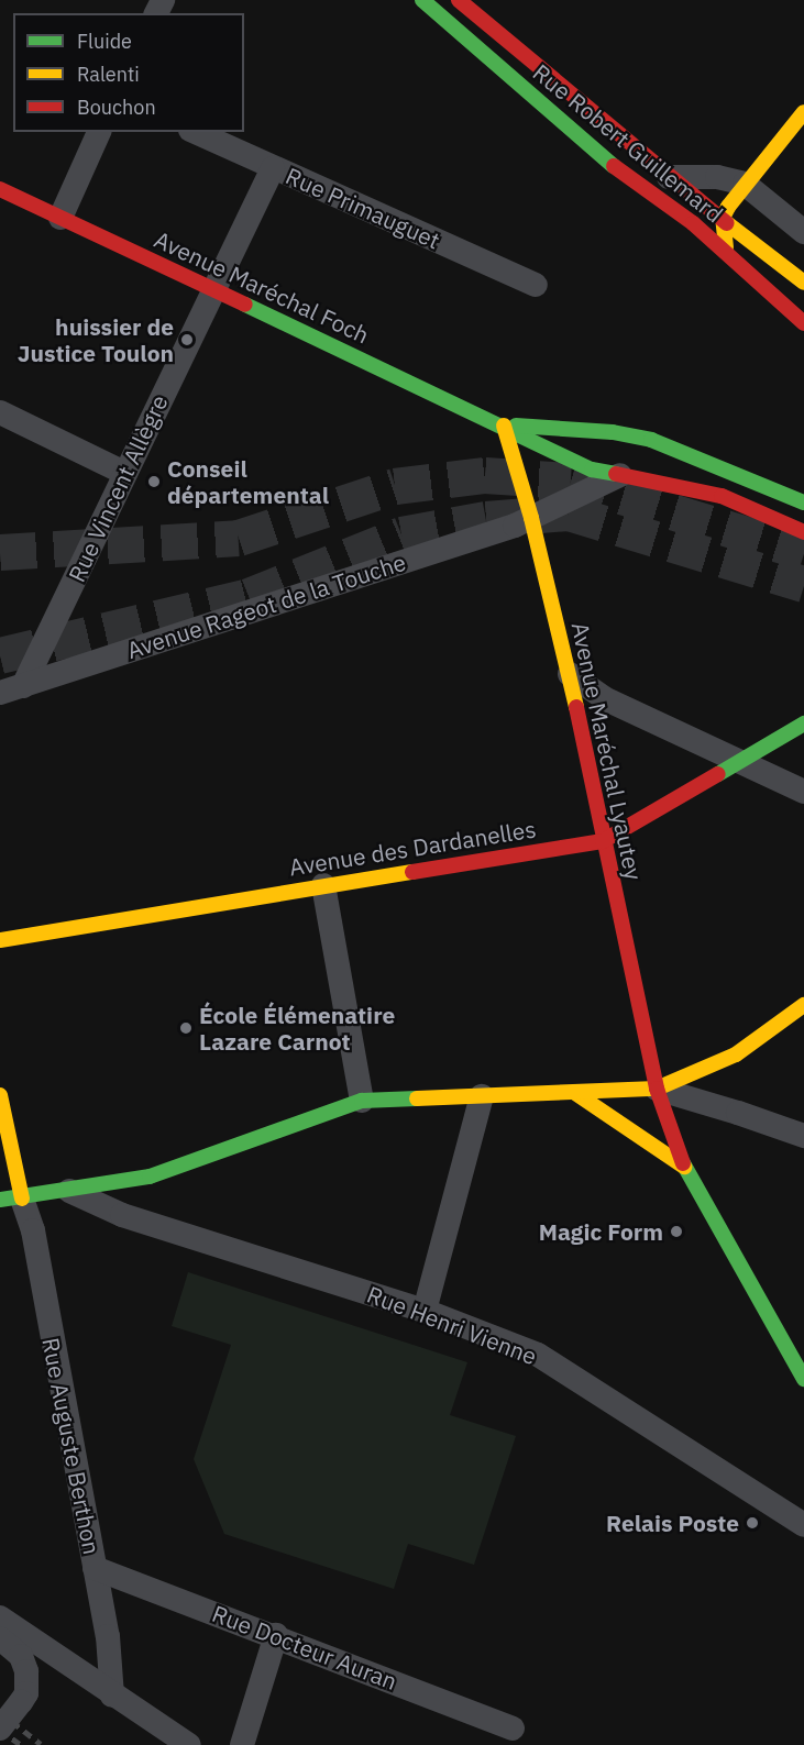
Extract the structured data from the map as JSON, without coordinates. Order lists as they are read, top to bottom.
{
  "streets": {
    "main road": [
      "Rue Robert Guillemard",
      "Avenue Maréchal Foch",
      "Avenue Maréchal Lyautey",
      "Avenue des Dardanelles"
    ],
    "street": [
      "Rue Primauguet",
      "Rue Vincent Allègre",
      "Avenue Rageot de la Touche",
      "Rue Henri Vienne",
      "Rue Auguste Berthon",
      "Rue Docteur Auran"
    ]
  },
  "crossings": [
    ["Rue Primauguet", "Rue Vincent Allègre"],
    ["Avenue Maréchal Foch", "Rue Vincent Allègre"],
    ["Avenue Maréchal Foch", "Avenue Rageot de la Touche"],
    ["Avenue Maréchal Foch", "Avenue Maréchal Lyautey"],
    ["Rue Vincent Allègre", "Avenue Rageot de la Touche"],
    ["Avenue Rageot de la Touche", "Avenue Maréchal Lyautey"],
    ["Avenue Maréchal Lyautey", "Avenue des Dardanelles"],
    ["Rue Auguste Berthon", "Rue Docteur Auran"]
  ],
  "places": [
    "huissier de Justice Toulon",
    "Conseil départemental",
    "École Élémenatire Lazare Carnot",
    "Magic Form",
    "Relais Poste"
  ],
  "legend": ["Fluide", "Ralenti", "Bouchon"]
}
